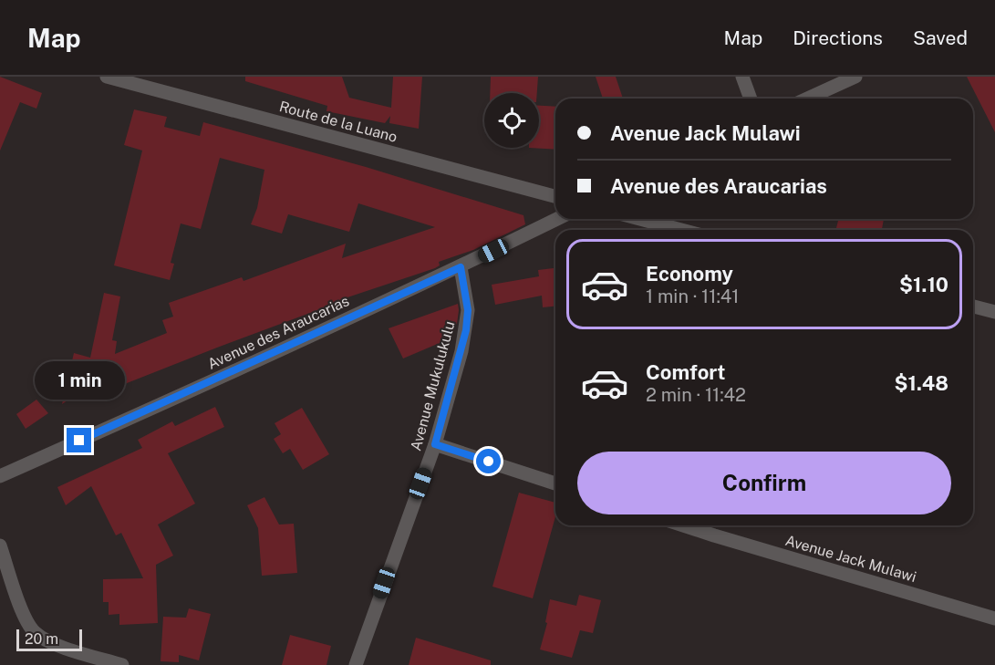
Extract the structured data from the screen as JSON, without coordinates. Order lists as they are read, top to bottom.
{
  "streets": {
    "street": [
      "Route de la Luano",
      "Avenue des Araucarias",
      "Avenue Mukulukulu",
      "Avenue Jack Mulawi"
    ]
  },
  "crossings": [
    ["Avenue des Araucarias", "Avenue Mukulukulu"]
  ],
  "scale_bar": "20 m",
  "page": {
    "header": "Map",
    "nav": ["Map", "Directions", "Saved"],
    "banner": ["Avenue Jack Mulawi", "Avenue des Araucarias"],
    "list": [
      {
        "name": "Economy",
        "note": "1 min · 11:41",
        "value": "$1.10"
      },
      {
        "name": "Comfort",
        "note": "2 min · 11:42",
        "value": "$1.48"
      }
    ],
    "bubble": "1 min",
    "buttons": "Confirm",
    "scale": "20 m"
  }
}
